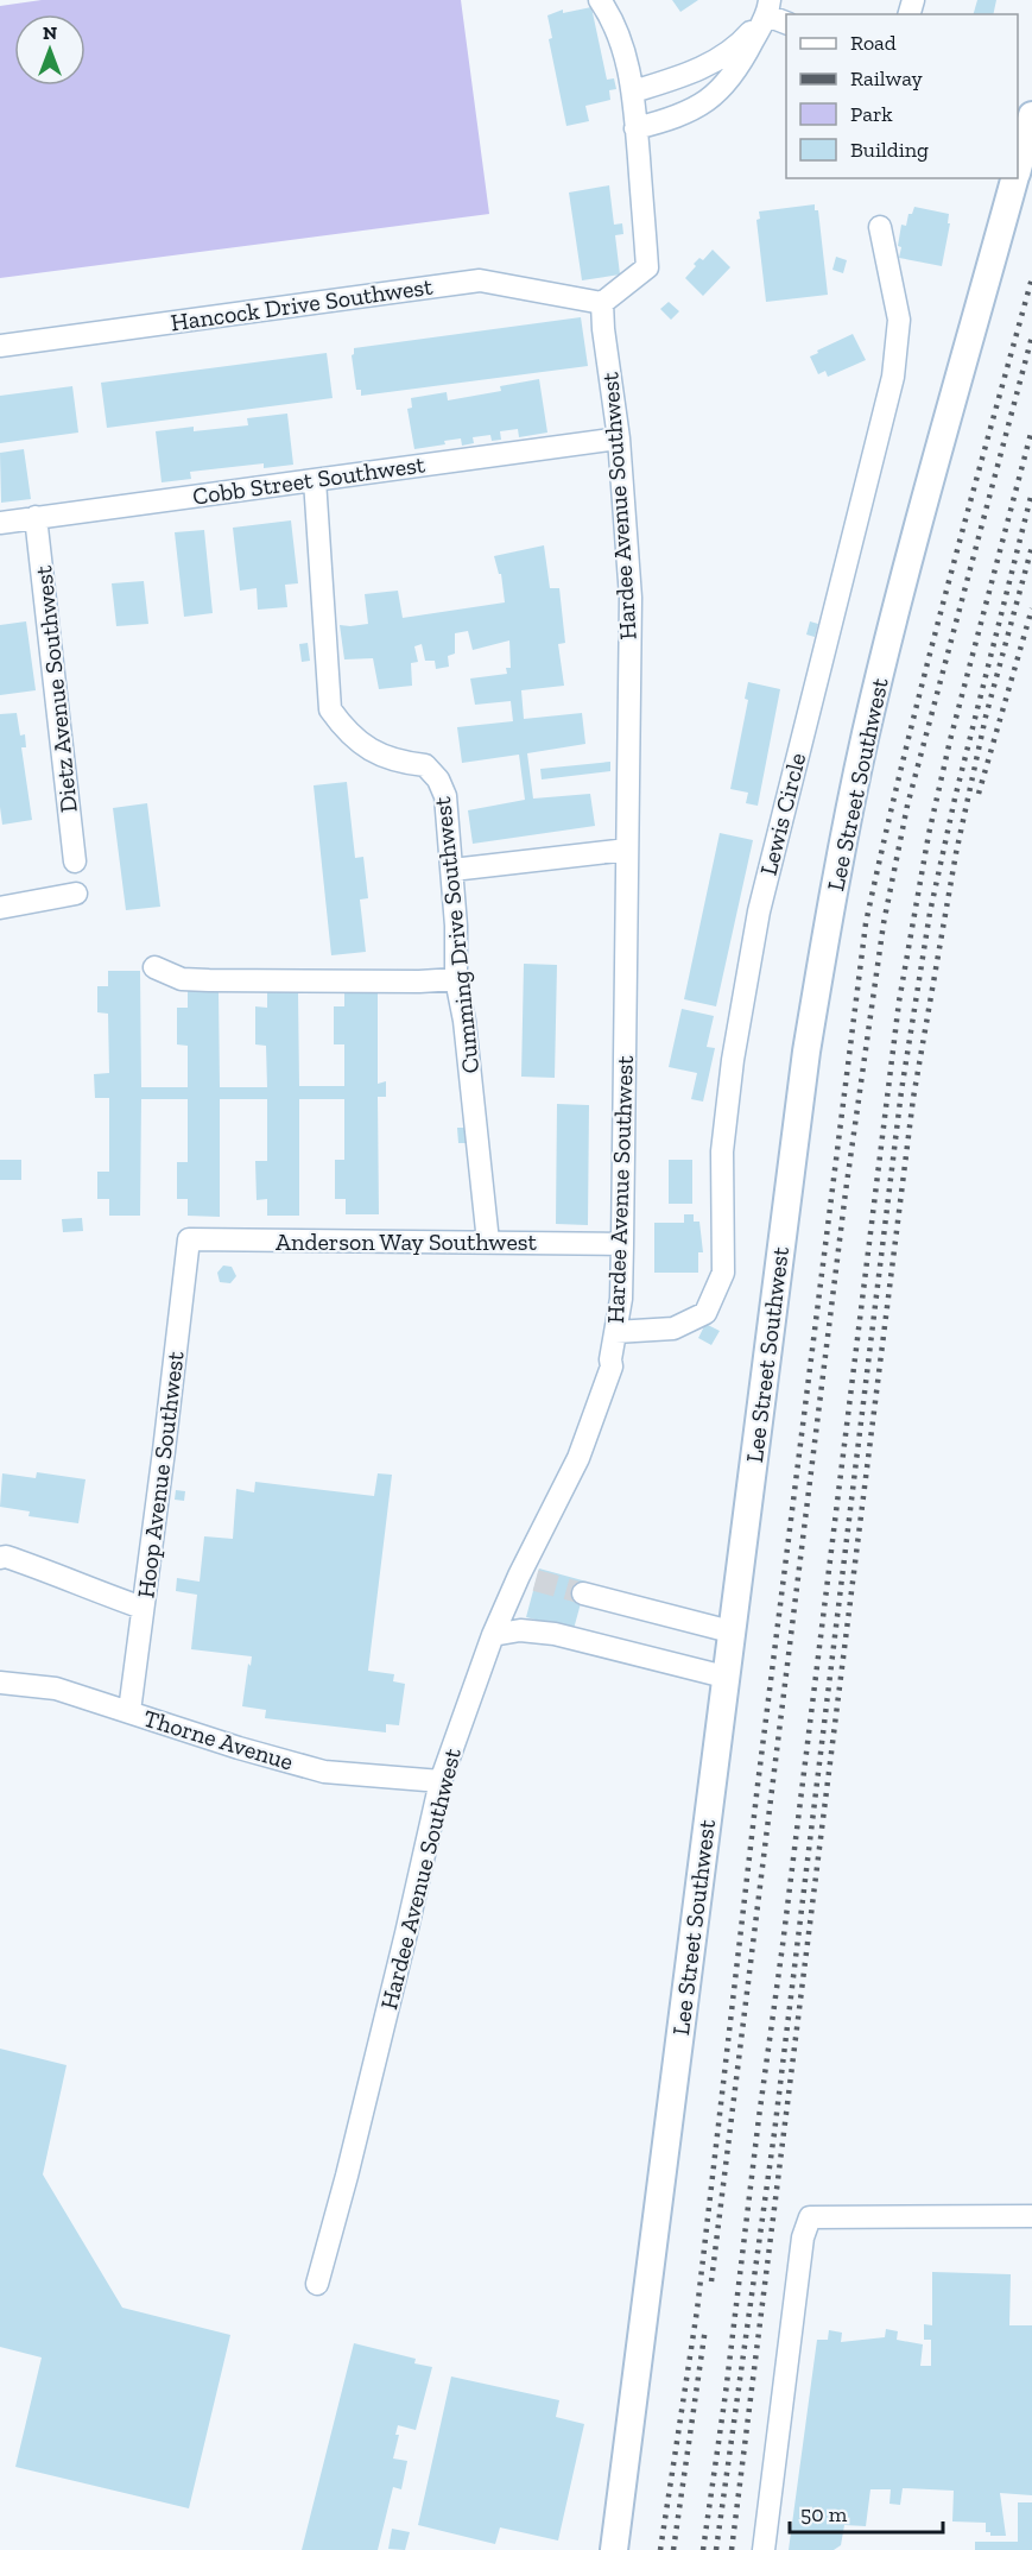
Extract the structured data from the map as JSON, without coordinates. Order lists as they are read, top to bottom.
{
  "streets": {
    "main road": ["Lee Street Southwest"],
    "street": [
      "Hancock Drive Southwest",
      "Cobb Street Southwest",
      "Hardee Avenue Southwest",
      "Dietz Avenue Southwest",
      "Lewis Circle",
      "Cumming Drive Southwest",
      "Anderson Way Southwest",
      "Hoop Avenue Southwest",
      "Thorne Avenue"
    ]
  },
  "crossings": [
    ["Hancock Drive Southwest", "Hardee Avenue Southwest"],
    ["Cobb Street Southwest", "Hardee Avenue Southwest"],
    ["Cobb Street Southwest", "Dietz Avenue Southwest"],
    ["Cobb Street Southwest", "Cumming Drive Southwest"],
    ["Hardee Avenue Southwest", "Lewis Circle"],
    ["Hardee Avenue Southwest", "Anderson Way Southwest"],
    ["Hardee Avenue Southwest", "Thorne Avenue"],
    ["Cumming Drive Southwest", "Anderson Way Southwest"],
    ["Anderson Way Southwest", "Hoop Avenue Southwest"],
    ["Hoop Avenue Southwest", "Thorne Avenue"]
  ],
  "legend": [
    "Road",
    "Railway",
    "Park",
    "Building"
  ],
  "scale_bar": "50 m",
  "north": "top"
}
